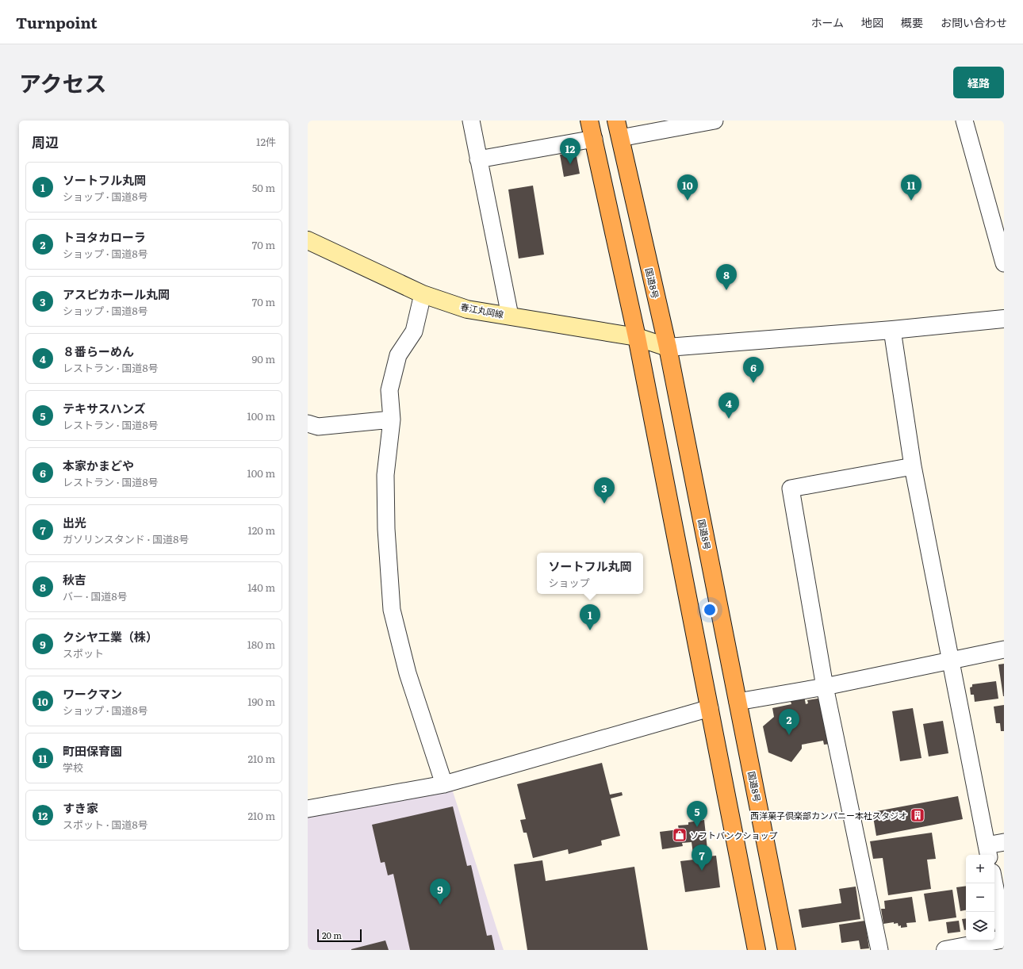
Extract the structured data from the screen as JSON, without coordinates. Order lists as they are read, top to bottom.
{
  "streets": {
    "highway": ["国道8号"],
    "main road": ["春江丸岡線"]
  },
  "crossings": [
    ["国道8号", "春江丸岡線"]
  ],
  "places": {
    "building": ["西洋菓子倶楽部カンパニー本社スタジオ"],
    "shop": ["ソフトバンクショップ"]
  },
  "scale_bar": "20 m",
  "page": {
    "header": "Turnpoint",
    "nav": [
      "ホーム",
      "地図",
      "概要",
      "お問い合わせ"
    ],
    "title": "アクセス",
    "buttons": "経路",
    "heading": ["周辺", "12件"],
    "pins": [
      "12",
      "10",
      "11",
      "8",
      "6",
      "4",
      "3",
      "1",
      "2",
      "5",
      "7",
      "9"
    ],
    "list": [
      {
        "mark": "1",
        "name": "ソートフル丸岡",
        "note": "ショップ · 国道8号",
        "value": "50 m"
      },
      {
        "mark": "2",
        "name": "トヨタカローラ",
        "note": "ショップ · 国道8号",
        "value": "70 m"
      },
      {
        "mark": "3",
        "name": "アスピカホール丸岡",
        "note": "ショップ · 国道8号",
        "value": "70 m"
      },
      {
        "mark": "4",
        "name": "８番らーめん",
        "note": "レストラン · 国道8号",
        "value": "90 m"
      },
      {
        "mark": "5",
        "name": "テキサスハンズ",
        "note": "レストラン · 国道8号",
        "value": "100 m"
      },
      {
        "mark": "6",
        "name": "本家かまどや",
        "note": "レストラン · 国道8号",
        "value": "100 m"
      },
      {
        "mark": "7",
        "name": "出光",
        "note": "ガソリンスタンド · 国道8号",
        "value": "120 m"
      },
      {
        "mark": "8",
        "name": "秋吉",
        "note": "バー · 国道8号",
        "value": "140 m"
      },
      {
        "mark": "9",
        "name": "クシヤ工業（株）",
        "note": "スポット",
        "value": "180 m"
      },
      {
        "mark": "10",
        "name": "ワークマン",
        "note": "ショップ · 国道8号",
        "value": "190 m"
      },
      {
        "mark": "11",
        "name": "町田保育園",
        "note": "学校",
        "value": "210 m"
      },
      {
        "mark": "12",
        "name": "すき家",
        "note": "スポット · 国道8号",
        "value": "210 m"
      }
    ],
    "popup": ["ソートフル丸岡", "ショップ"],
    "map_buttons": ["+", "−"],
    "scale": "20 m"
  }
}
